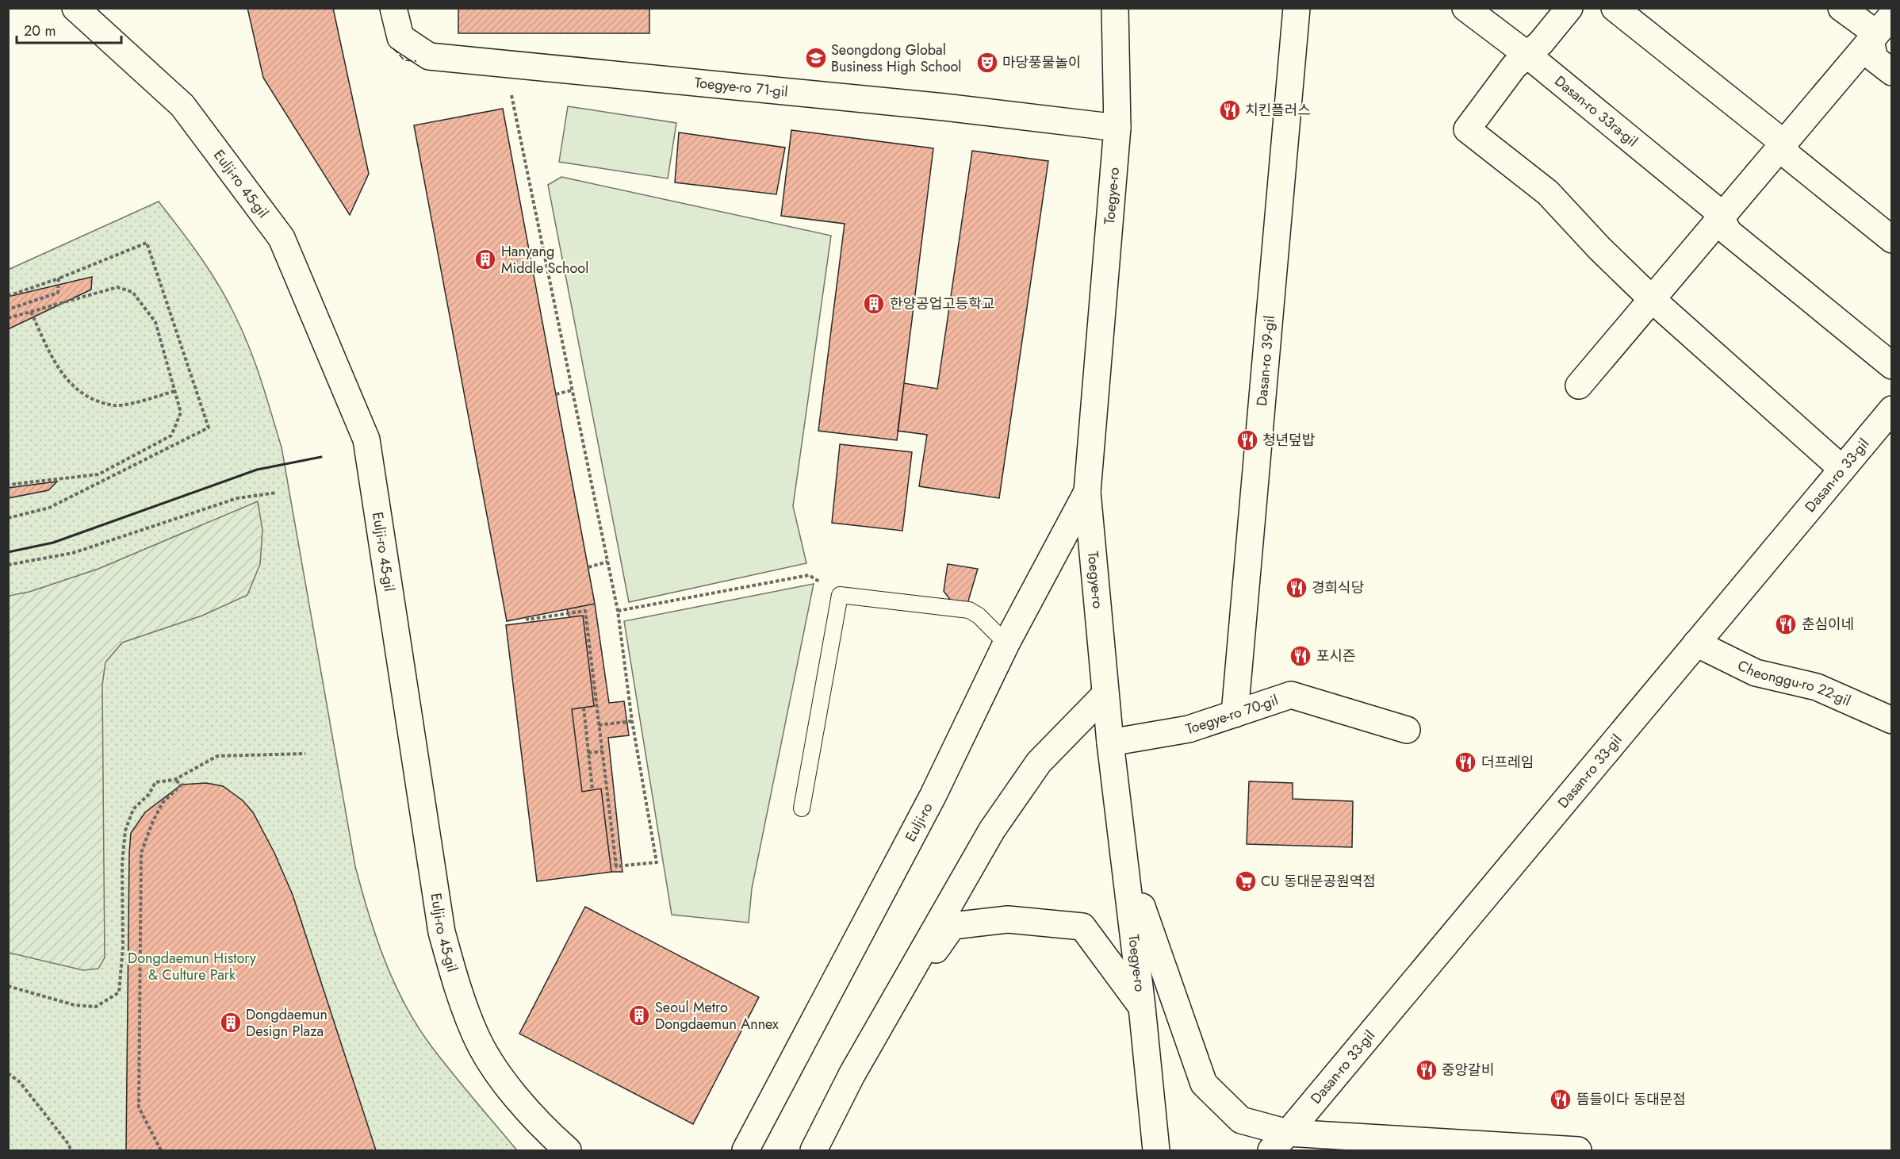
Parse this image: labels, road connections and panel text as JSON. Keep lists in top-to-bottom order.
{
  "streets": {
    "street": [
      "Toegye-ro 71-gil",
      "Dasan-ro 33ra-gil",
      "Eulji-ro 45-gil",
      "Toegye-ro",
      "Dasan-ro 39-gil",
      "Dasan-ro 33-gil",
      "Cheonggu-ro 22-gil",
      "Toegye-ro 70-gil",
      "Eulji-ro"
    ]
  },
  "crossings": [
    ["Toegye-ro 71-gil", "Toegye-ro"],
    ["Toegye-ro", "Toegye-ro 70-gil"],
    ["Toegye-ro", "Eulji-ro"],
    ["Dasan-ro 39-gil", "Toegye-ro 70-gil"],
    ["Dasan-ro 33-gil", "Cheonggu-ro 22-gil"]
  ],
  "parks": ["Dongdaemun History & Culture Park"],
  "places": {
    "school or university": ["Seongdong Global Business High School"],
    "theatre": ["마당풍물놀이"],
    "restaurant": [
      "치킨플러스",
      "청년덮밥",
      "경희식당",
      "춘심이네",
      "포시즌",
      "더프레임",
      "중앙갈비",
      "뜸들이다 동대문점"
    ],
    "building": [
      "Hanyang Middle School",
      "한양공업고등학교",
      "Seoul Metro Dongdaemun Annex",
      "Dongdaemun Design Plaza"
    ],
    "supermarket": ["CU 동대문공원역점"]
  },
  "scale_bar": "20 m"
}
